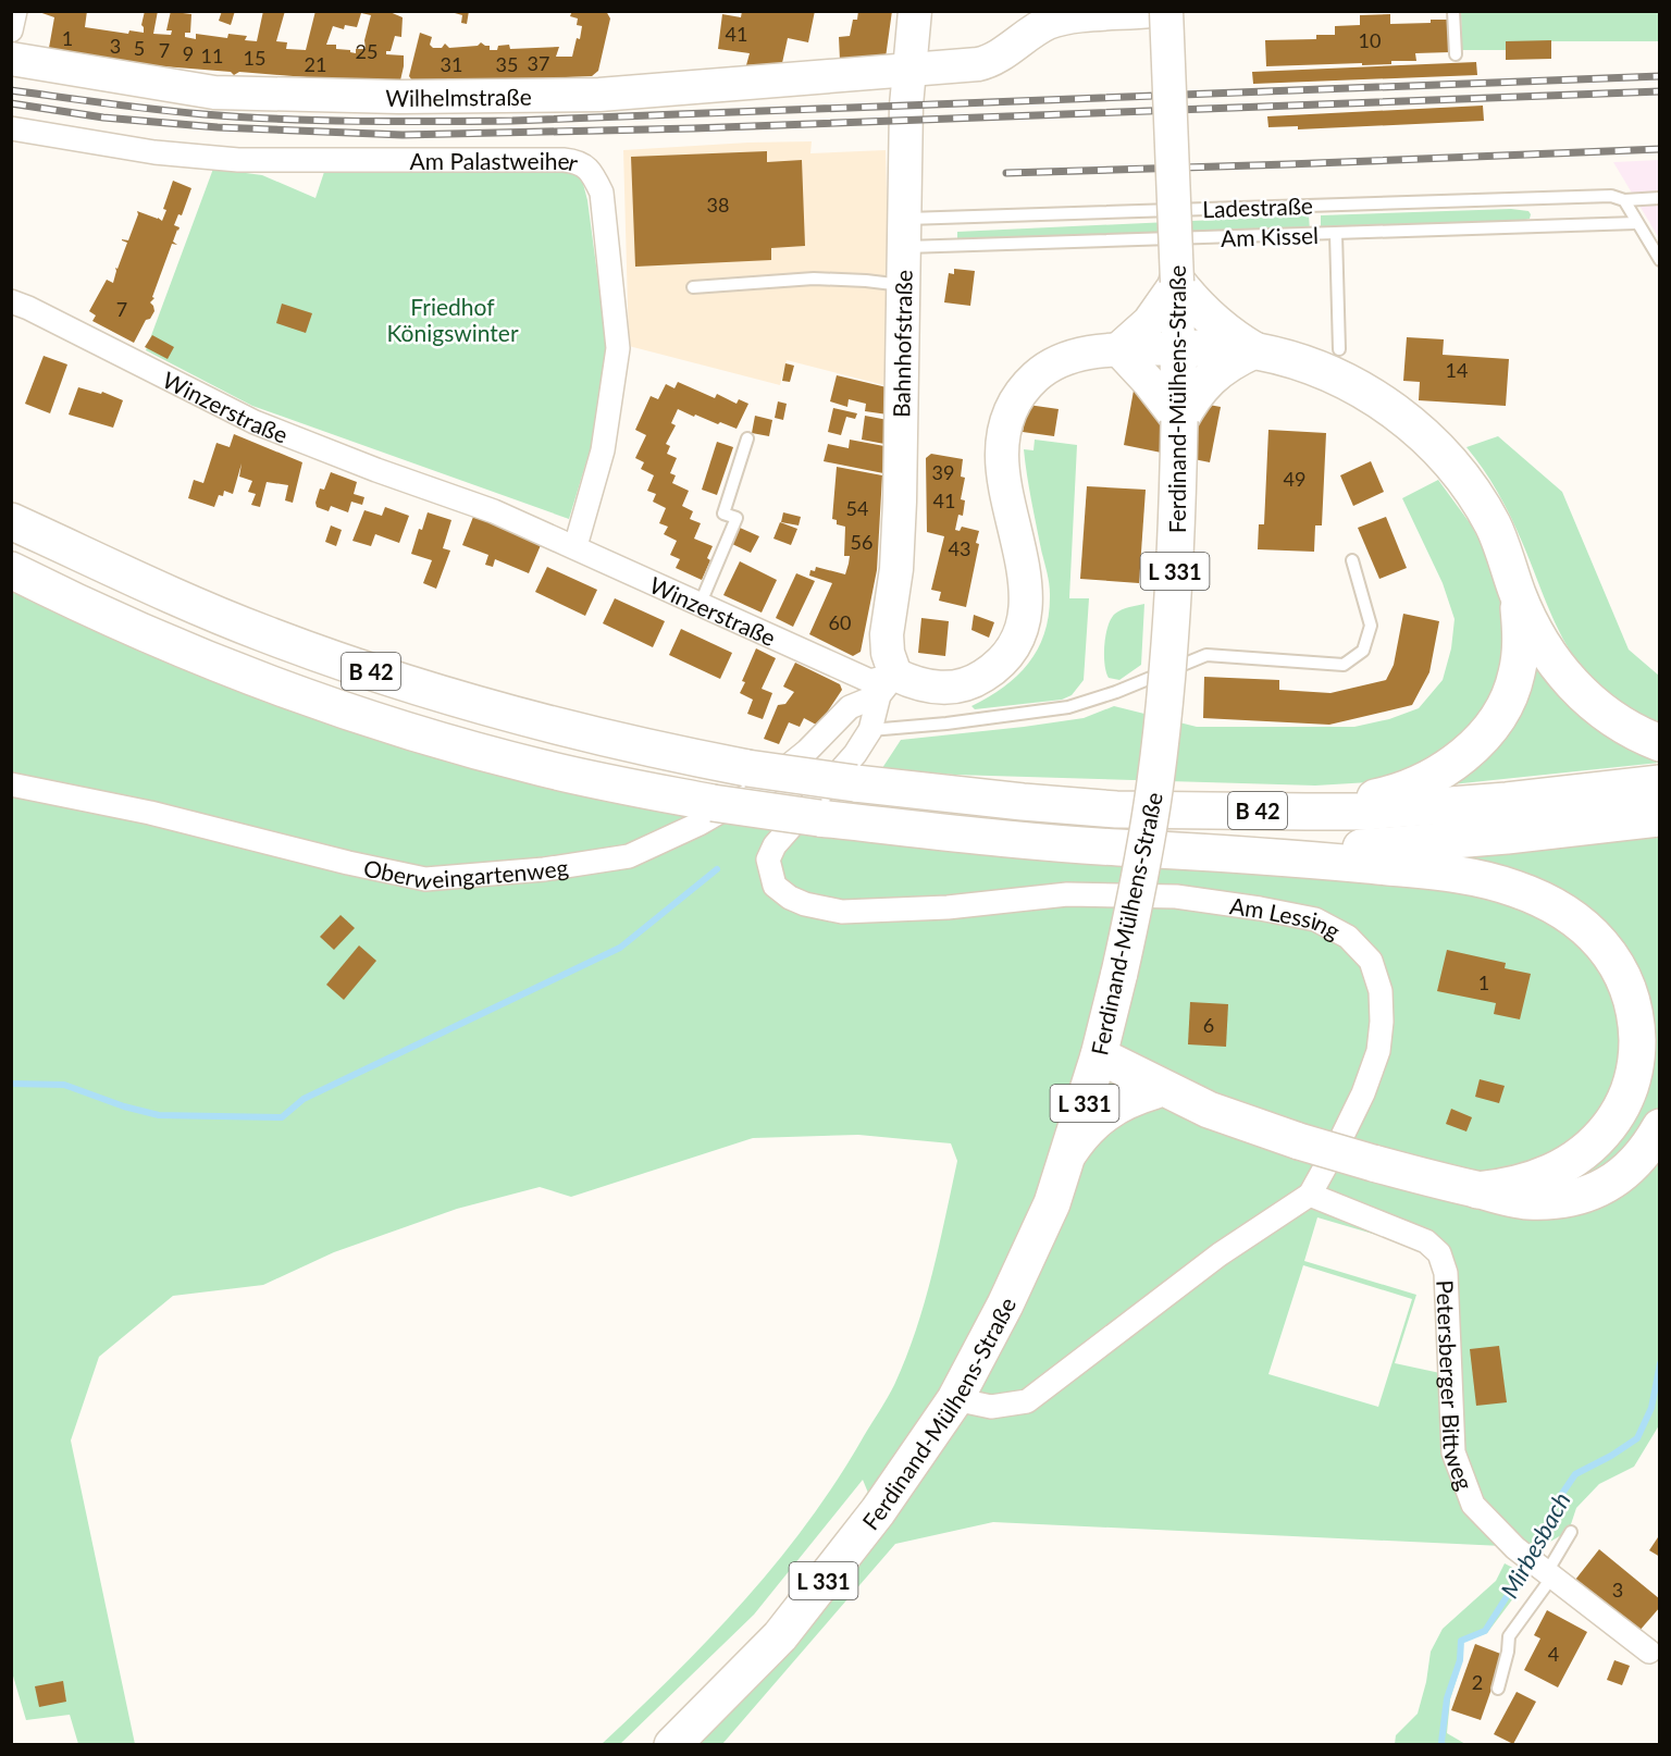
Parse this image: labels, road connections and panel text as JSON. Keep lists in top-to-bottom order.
{
  "streets": {
    "main road": ["Ferdinand-Mülhens-Straße", "L 331", "B 42"],
    "street": [
      "Wilhelmstraße",
      "Am Palastweiher",
      "Bahnhofstraße",
      "Winzerstraße",
      "Oberweingartenweg",
      "Am Lessing",
      "Petersberger Bittweg"
    ],
    "lane": ["Ladestraße", "Am Kissel"]
  },
  "crossings": [
    ["Wilhelmstraße", "Bahnhofstraße"],
    ["Am Palastweiher", "Winzerstraße"],
    ["Ladestraße", "Am Kissel"],
    ["Ladestraße", "Bahnhofstraße"],
    ["Am Kissel", "Bahnhofstraße"],
    ["Bahnhofstraße", "Winzerstraße"],
    ["Bahnhofstraße", "Oberweingartenweg"],
    ["Bahnhofstraße", "Am Lessing"],
    ["Ferdinand-Mülhens-Straße", "Winzerstraße"],
    ["Ferdinand-Mülhens-Straße", "B 42"],
    ["Ferdinand-Mülhens-Straße", "Am Lessing"],
    ["Winzerstraße", "Oberweingartenweg"],
    ["Winzerstraße", "Am Lessing"],
    ["Oberweingartenweg", "Am Lessing"],
    ["Am Lessing", "Petersberger Bittweg"]
  ],
  "water": ["Mirbesbach"],
  "parks": ["Friedhof Königswinter"],
  "house_numbers": [
    "41",
    "1",
    "10",
    "3",
    "5",
    "7",
    "25",
    "9",
    "11",
    "15",
    "37",
    "21",
    "31",
    "35",
    "38",
    "7",
    "14",
    "39",
    "49",
    "41",
    "54",
    "56",
    "43",
    "60",
    "1",
    "6",
    "3",
    "4",
    "2"
  ]
}
